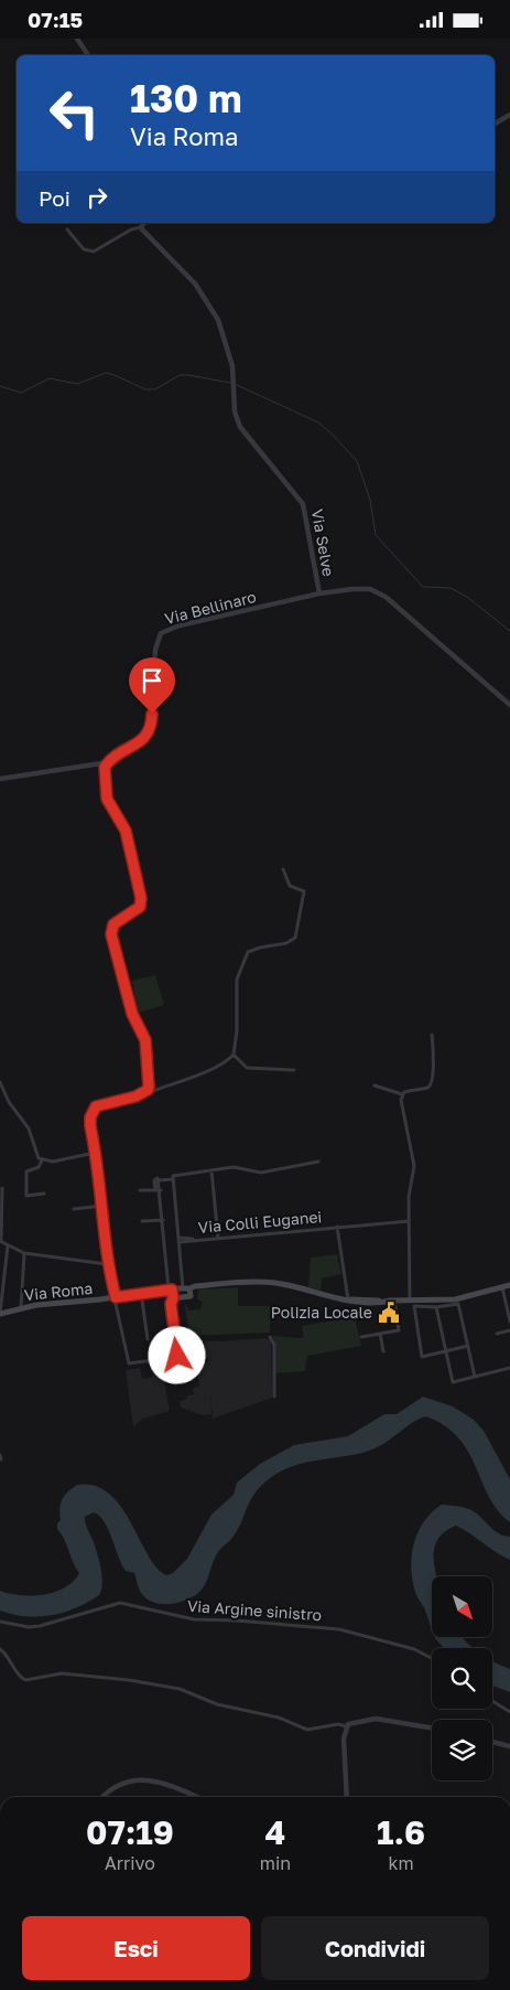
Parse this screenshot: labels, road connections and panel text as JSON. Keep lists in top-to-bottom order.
{
  "streets": {
    "main road": ["Via Roma"],
    "street": [
      "Via Selve",
      "Via Bellinaro",
      "Via Colli Euganei",
      "Via Argine sinistro"
    ]
  },
  "crossings": [
    ["Via Selve", "Via Bellinaro"],
    ["Via Colli Euganei", "Via Roma"]
  ],
  "places": {
    "public building": ["Polizia Locale"]
  },
  "north": "bottom right",
  "page": {
    "status": "07:15",
    "turn": ["130 m", "Via Roma"],
    "then": "Poi",
    "eta": [
      "07:19",
      "Arrivo",
      "4",
      "min",
      "1.6",
      "km"
    ],
    "buttons": ["Esci", "Condividi"]
  }
}
